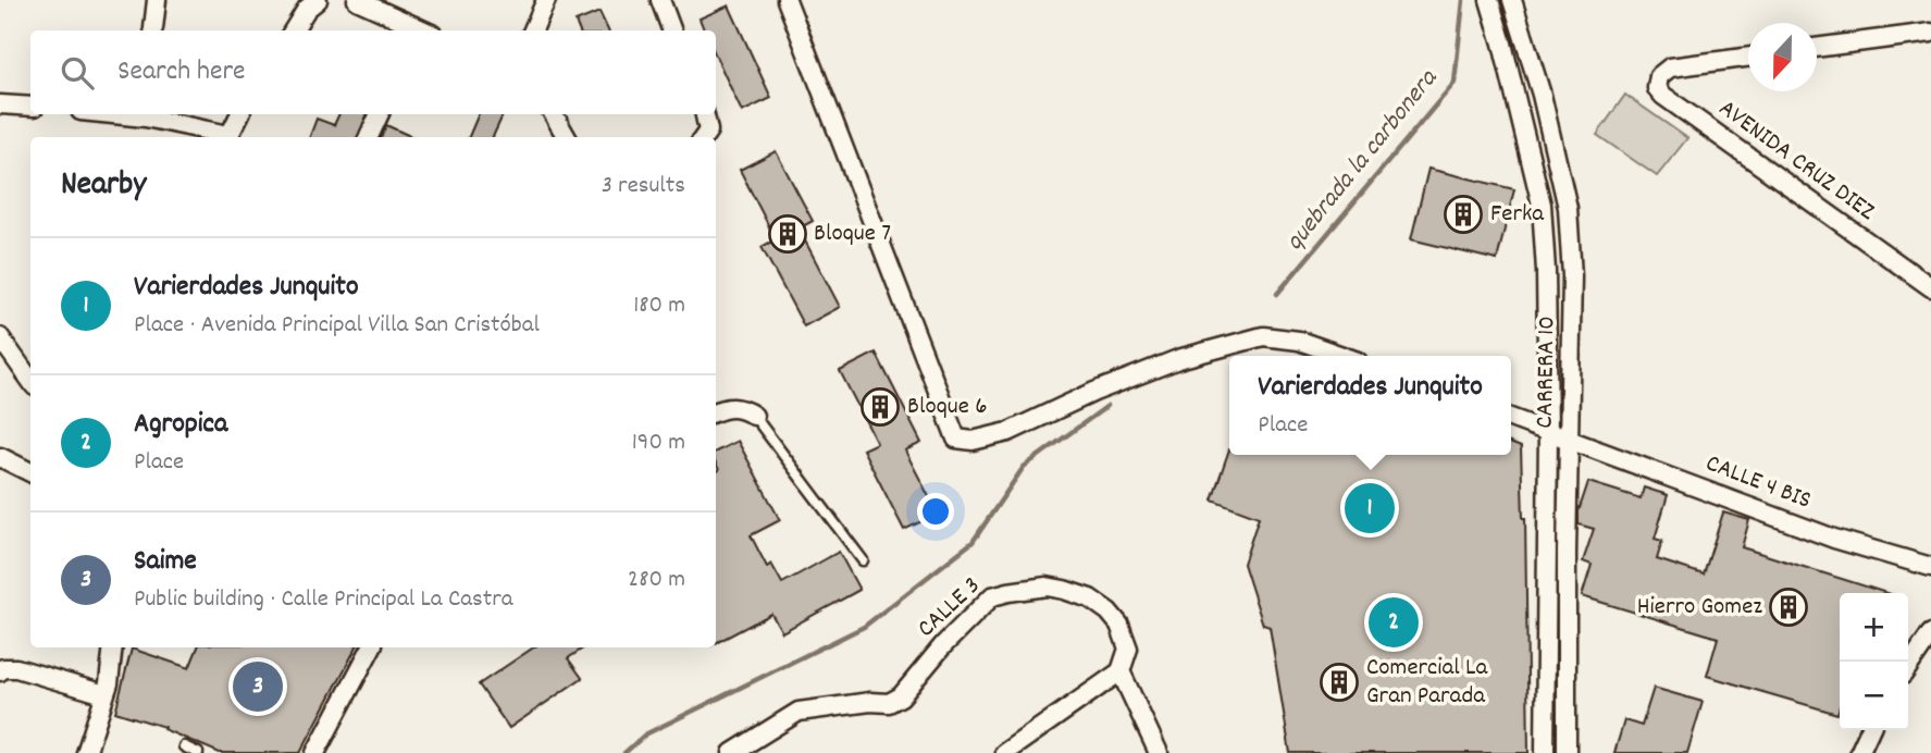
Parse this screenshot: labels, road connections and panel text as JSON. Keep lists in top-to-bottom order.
{
  "streets": {
    "street": [
      "AVENIDA CRUZ DIEZ",
      "CARRERA 10",
      "CALLE 4 BIS",
      "CALLE 3"
    ]
  },
  "crossings": [
    ["CARRERA 10", "CALLE 4 BIS"]
  ],
  "water": ["quebrada la carbonera"],
  "places": {
    "building": [
      "Ferka",
      "Bloque 7",
      "Bloque 6",
      "Hierro Gomez",
      "Comercial La Gran Parada"
    ]
  },
  "north": "bottom",
  "page": {
    "search": "Search here",
    "heading": ["Nearby", "3 results"],
    "list": [
      {
        "mark": "1",
        "name": "Varierdades Junquito",
        "note": "Place · Avenida Principal Villa San Cristóbal",
        "value": "180 m"
      },
      {
        "mark": "2",
        "name": "Agropica",
        "note": "Place",
        "value": "190 m"
      },
      {
        "mark": "3",
        "name": "Saime",
        "note": "Public building · Calle Principal La Castra",
        "value": "280 m"
      }
    ],
    "popup": ["Varierdades Junquito", "Place"],
    "pins": ["1", "2", "3"],
    "map_buttons": ["+", "−"]
  }
}
